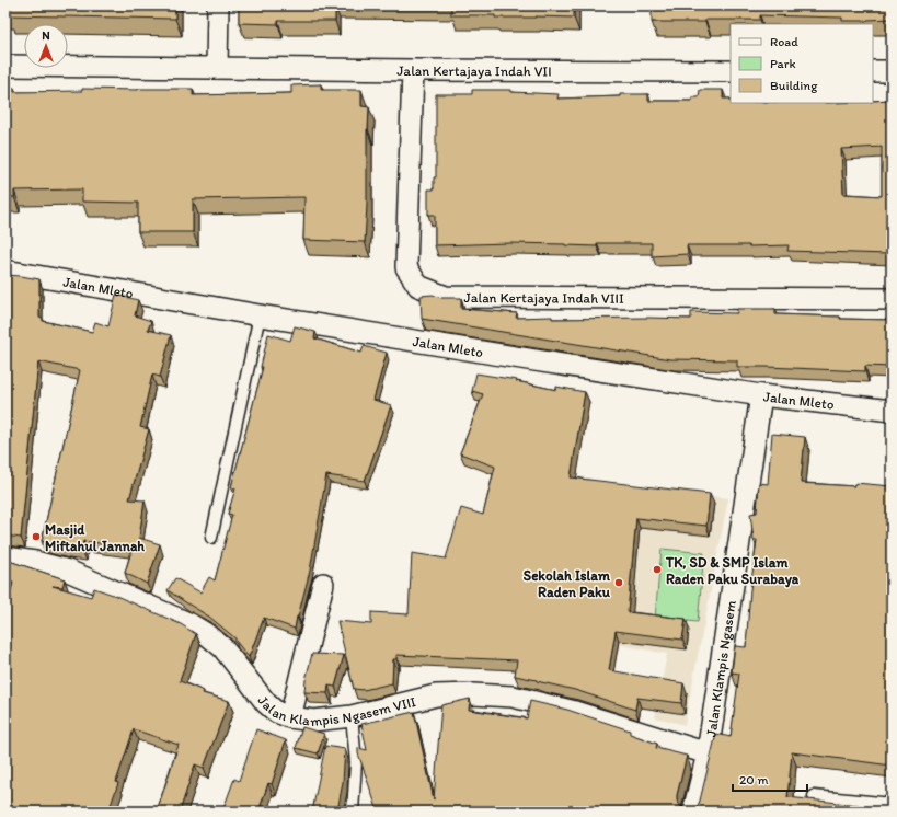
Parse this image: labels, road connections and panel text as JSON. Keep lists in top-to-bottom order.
{
  "streets": {
    "street": [
      "Jalan Kertajaya Indah VII",
      "Jalan Mleto",
      "Jalan Kertajaya Indah VIII",
      "Jalan Klampis Ngasem",
      "Jalan Klampis Ngasem VIII"
    ]
  },
  "crossings": [
    ["Jalan Kertajaya Indah VII", "Jalan Kertajaya Indah VIII"],
    ["Jalan Mleto", "Jalan Klampis Ngasem"],
    ["Jalan Klampis Ngasem", "Jalan Klampis Ngasem VIII"]
  ],
  "places": ["Masjid Miftahul Jannah", "TK, SD & SMP Islam Raden Paku Surabaya", "Sekolah Islam Raden Paku"],
  "legend": ["Road", "Park", "Building"],
  "scale_bar": "20 m",
  "north": "top"
}
